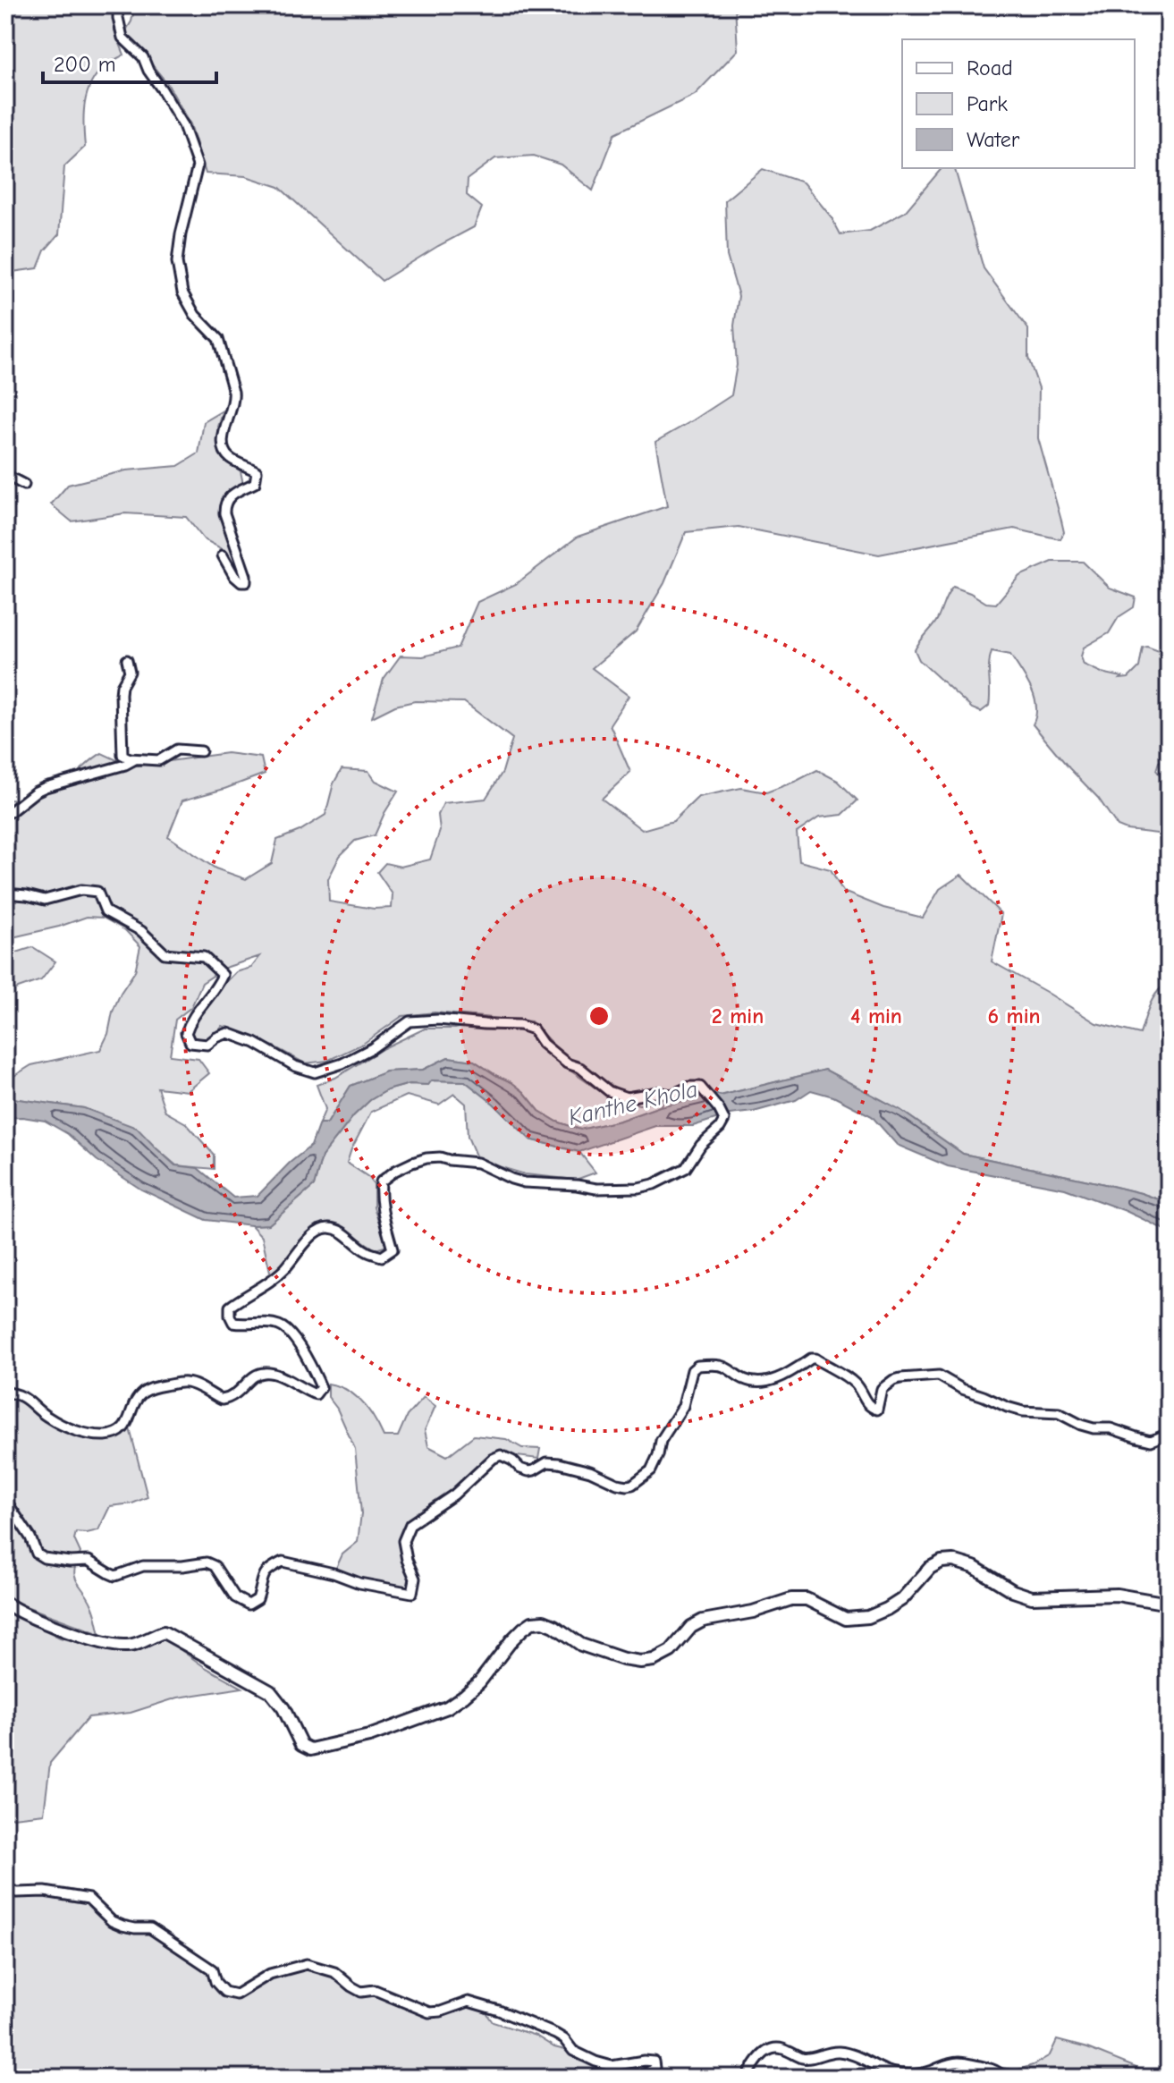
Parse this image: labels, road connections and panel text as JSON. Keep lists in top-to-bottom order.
{
  "water": ["Kanthe Khola"],
  "legend": ["Road", "Park", "Water"],
  "scale_bar": "200 m",
  "rings": ["2 min", "4 min", "6 min"]
}
